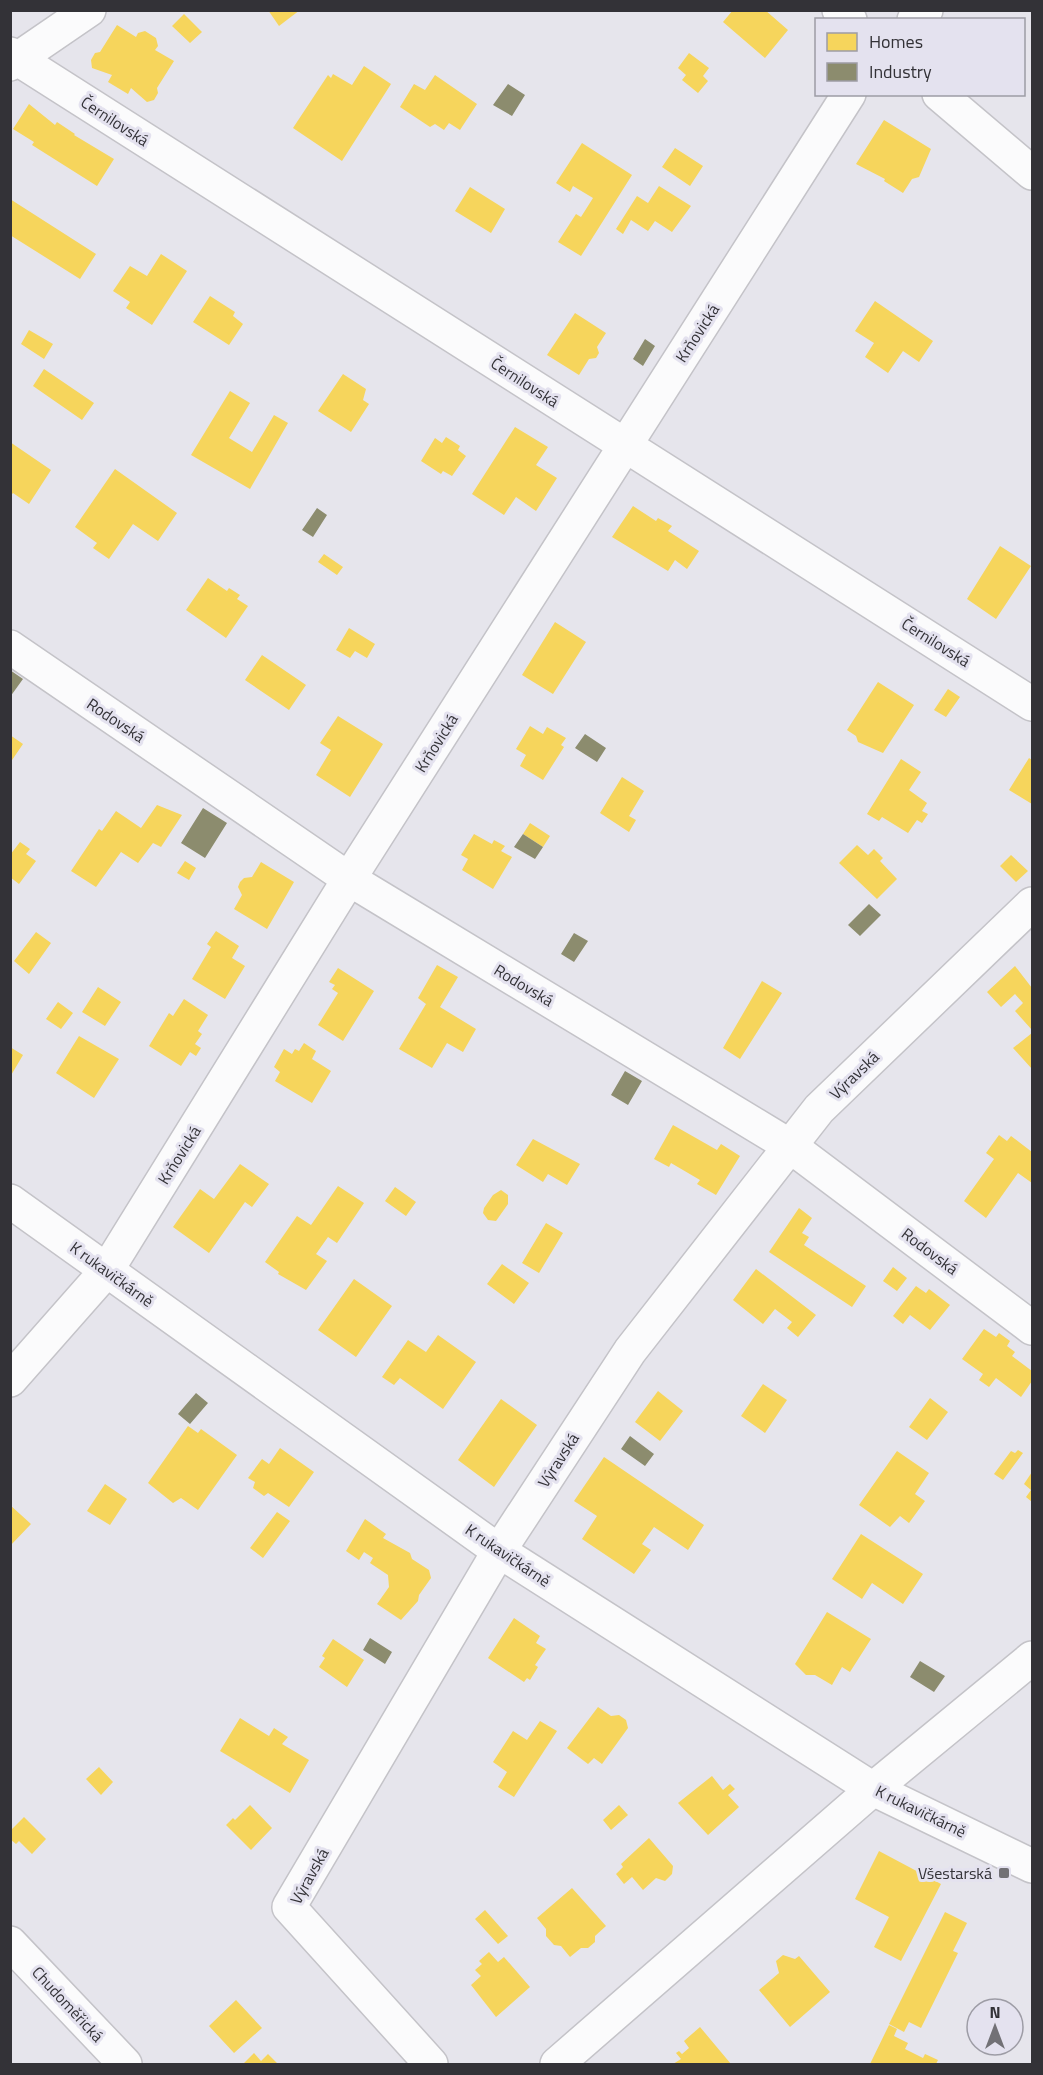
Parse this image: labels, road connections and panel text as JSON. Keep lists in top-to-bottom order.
{
  "streets": {
    "street": [
      "Černilovská",
      "Krňovická",
      "Rodovská",
      "Výravská",
      "K rukavičkárně",
      "Chudoměřická"
    ]
  },
  "crossings": [
    ["Černilovská", "Krňovická"],
    ["Krňovická", "Rodovská"],
    ["Krňovická", "K rukavičkárně"],
    ["Rodovská", "Výravská"],
    ["Výravská", "K rukavičkárně"]
  ],
  "places": {
    "transit": ["Všestarská"]
  },
  "legend": ["Homes", "Industry"],
  "north": "top"
}
